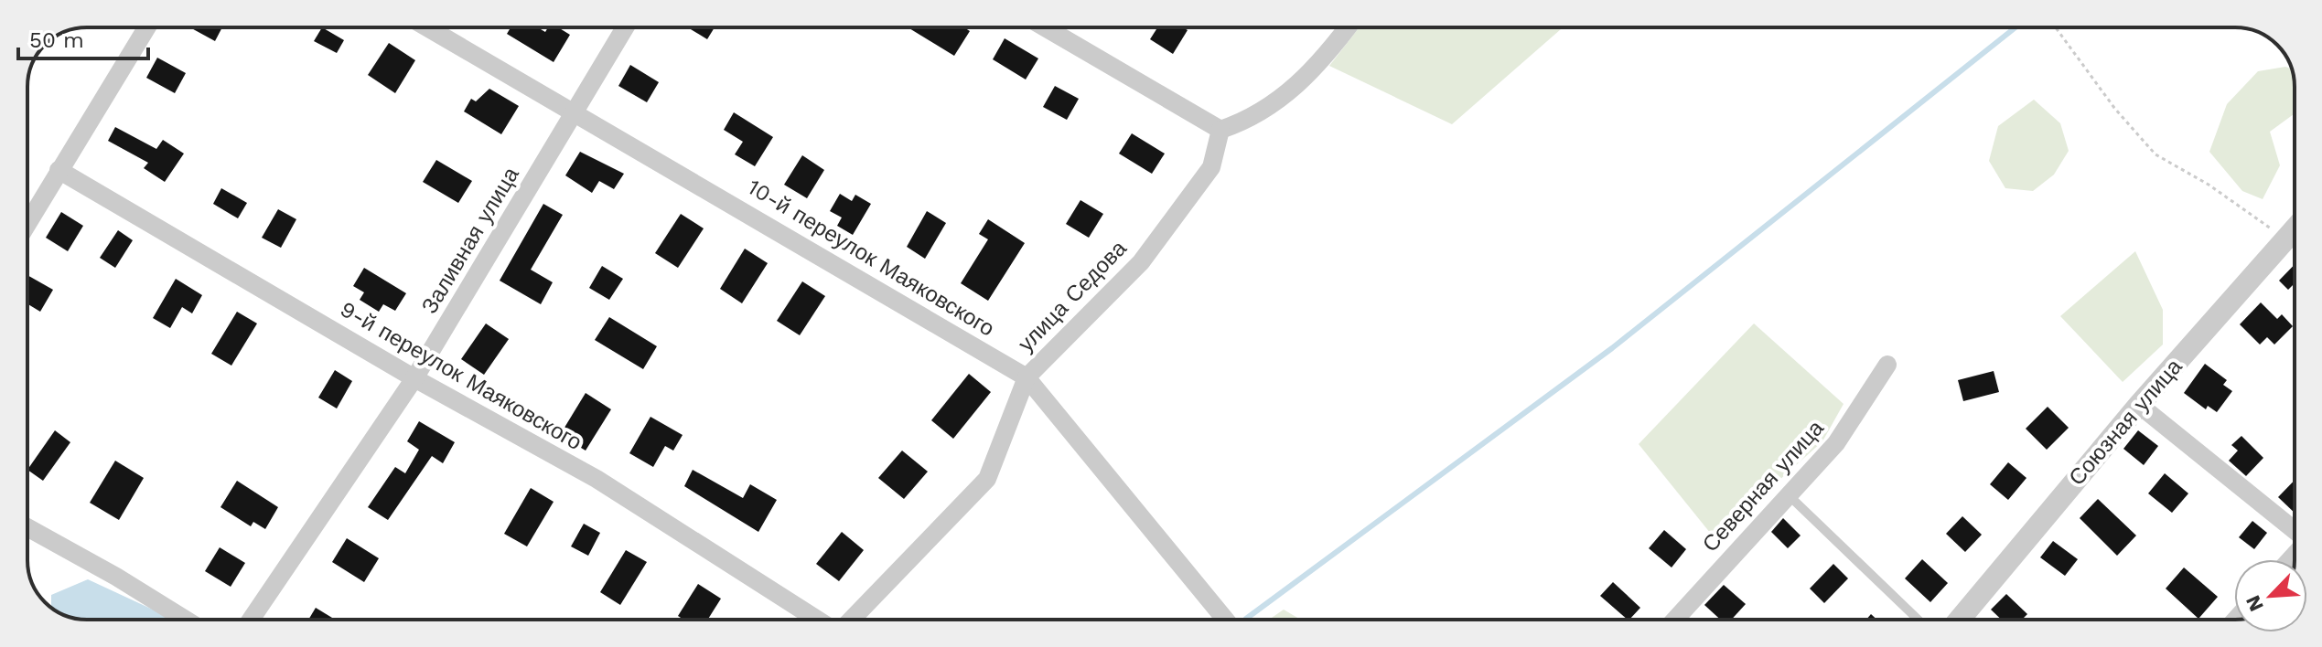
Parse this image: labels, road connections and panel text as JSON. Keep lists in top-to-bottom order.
{
  "streets": {
    "street": [
      "Заливная улица",
      "10-й переулок Маяковского",
      "улица Седова",
      "9-й переулок Маяковского",
      "Союзная улица",
      "Северная улица"
    ]
  },
  "crossings": [
    ["Заливная улица", "10-й переулок Маяковского"],
    ["Заливная улица", "9-й переулок Маяковского"],
    ["10-й переулок Маяковского", "улица Седова"]
  ],
  "scale_bar": "50 m",
  "north": "bottom left"
}
